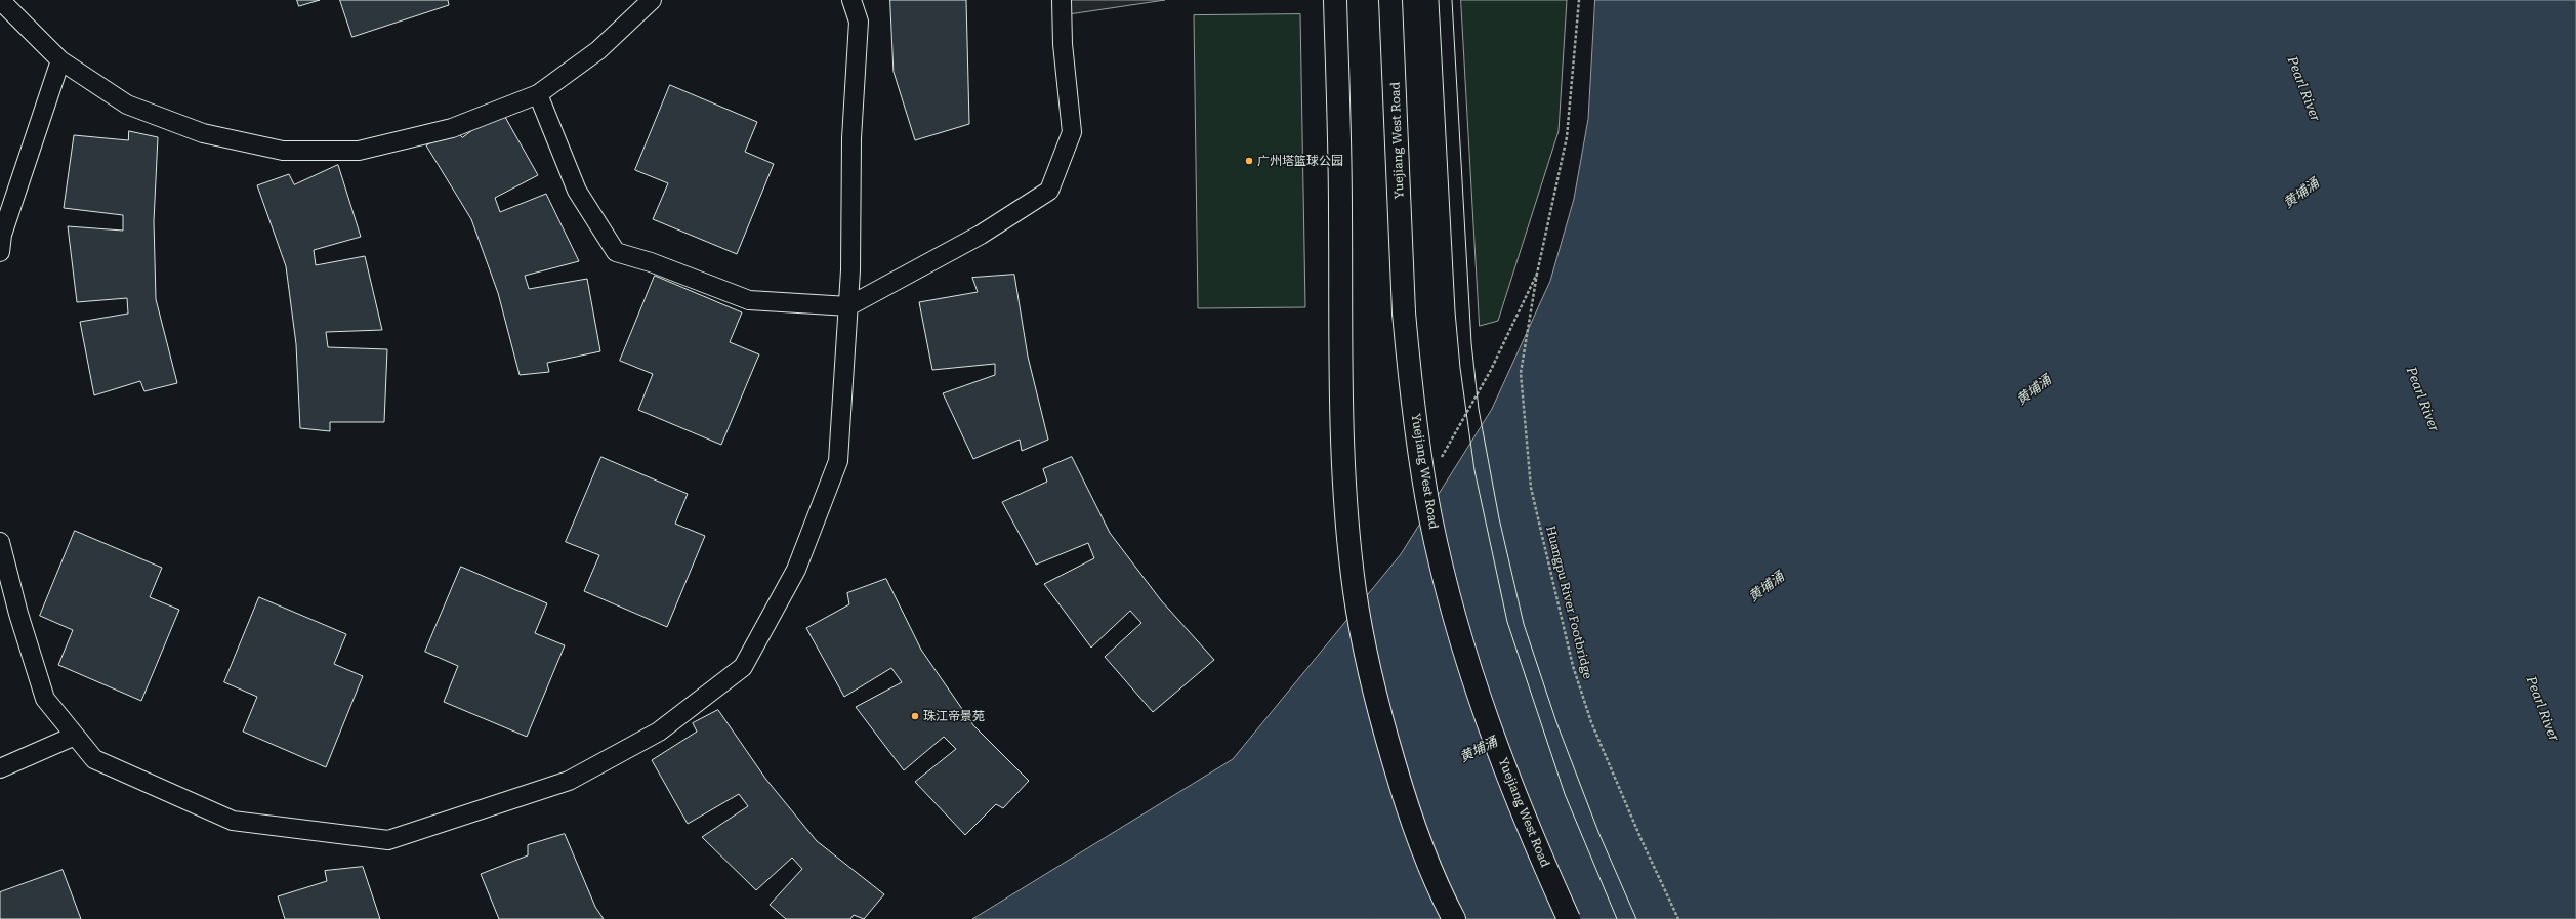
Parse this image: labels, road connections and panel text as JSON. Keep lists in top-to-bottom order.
{
  "streets": {
    "main road": ["Yuejiang West Road"],
    "path": ["Huangpu River Footbridge"]
  },
  "water": ["Pearl River", "黄埔涌"],
  "places": ["广州塔篮球公园", "珠江帝景苑"]
}
